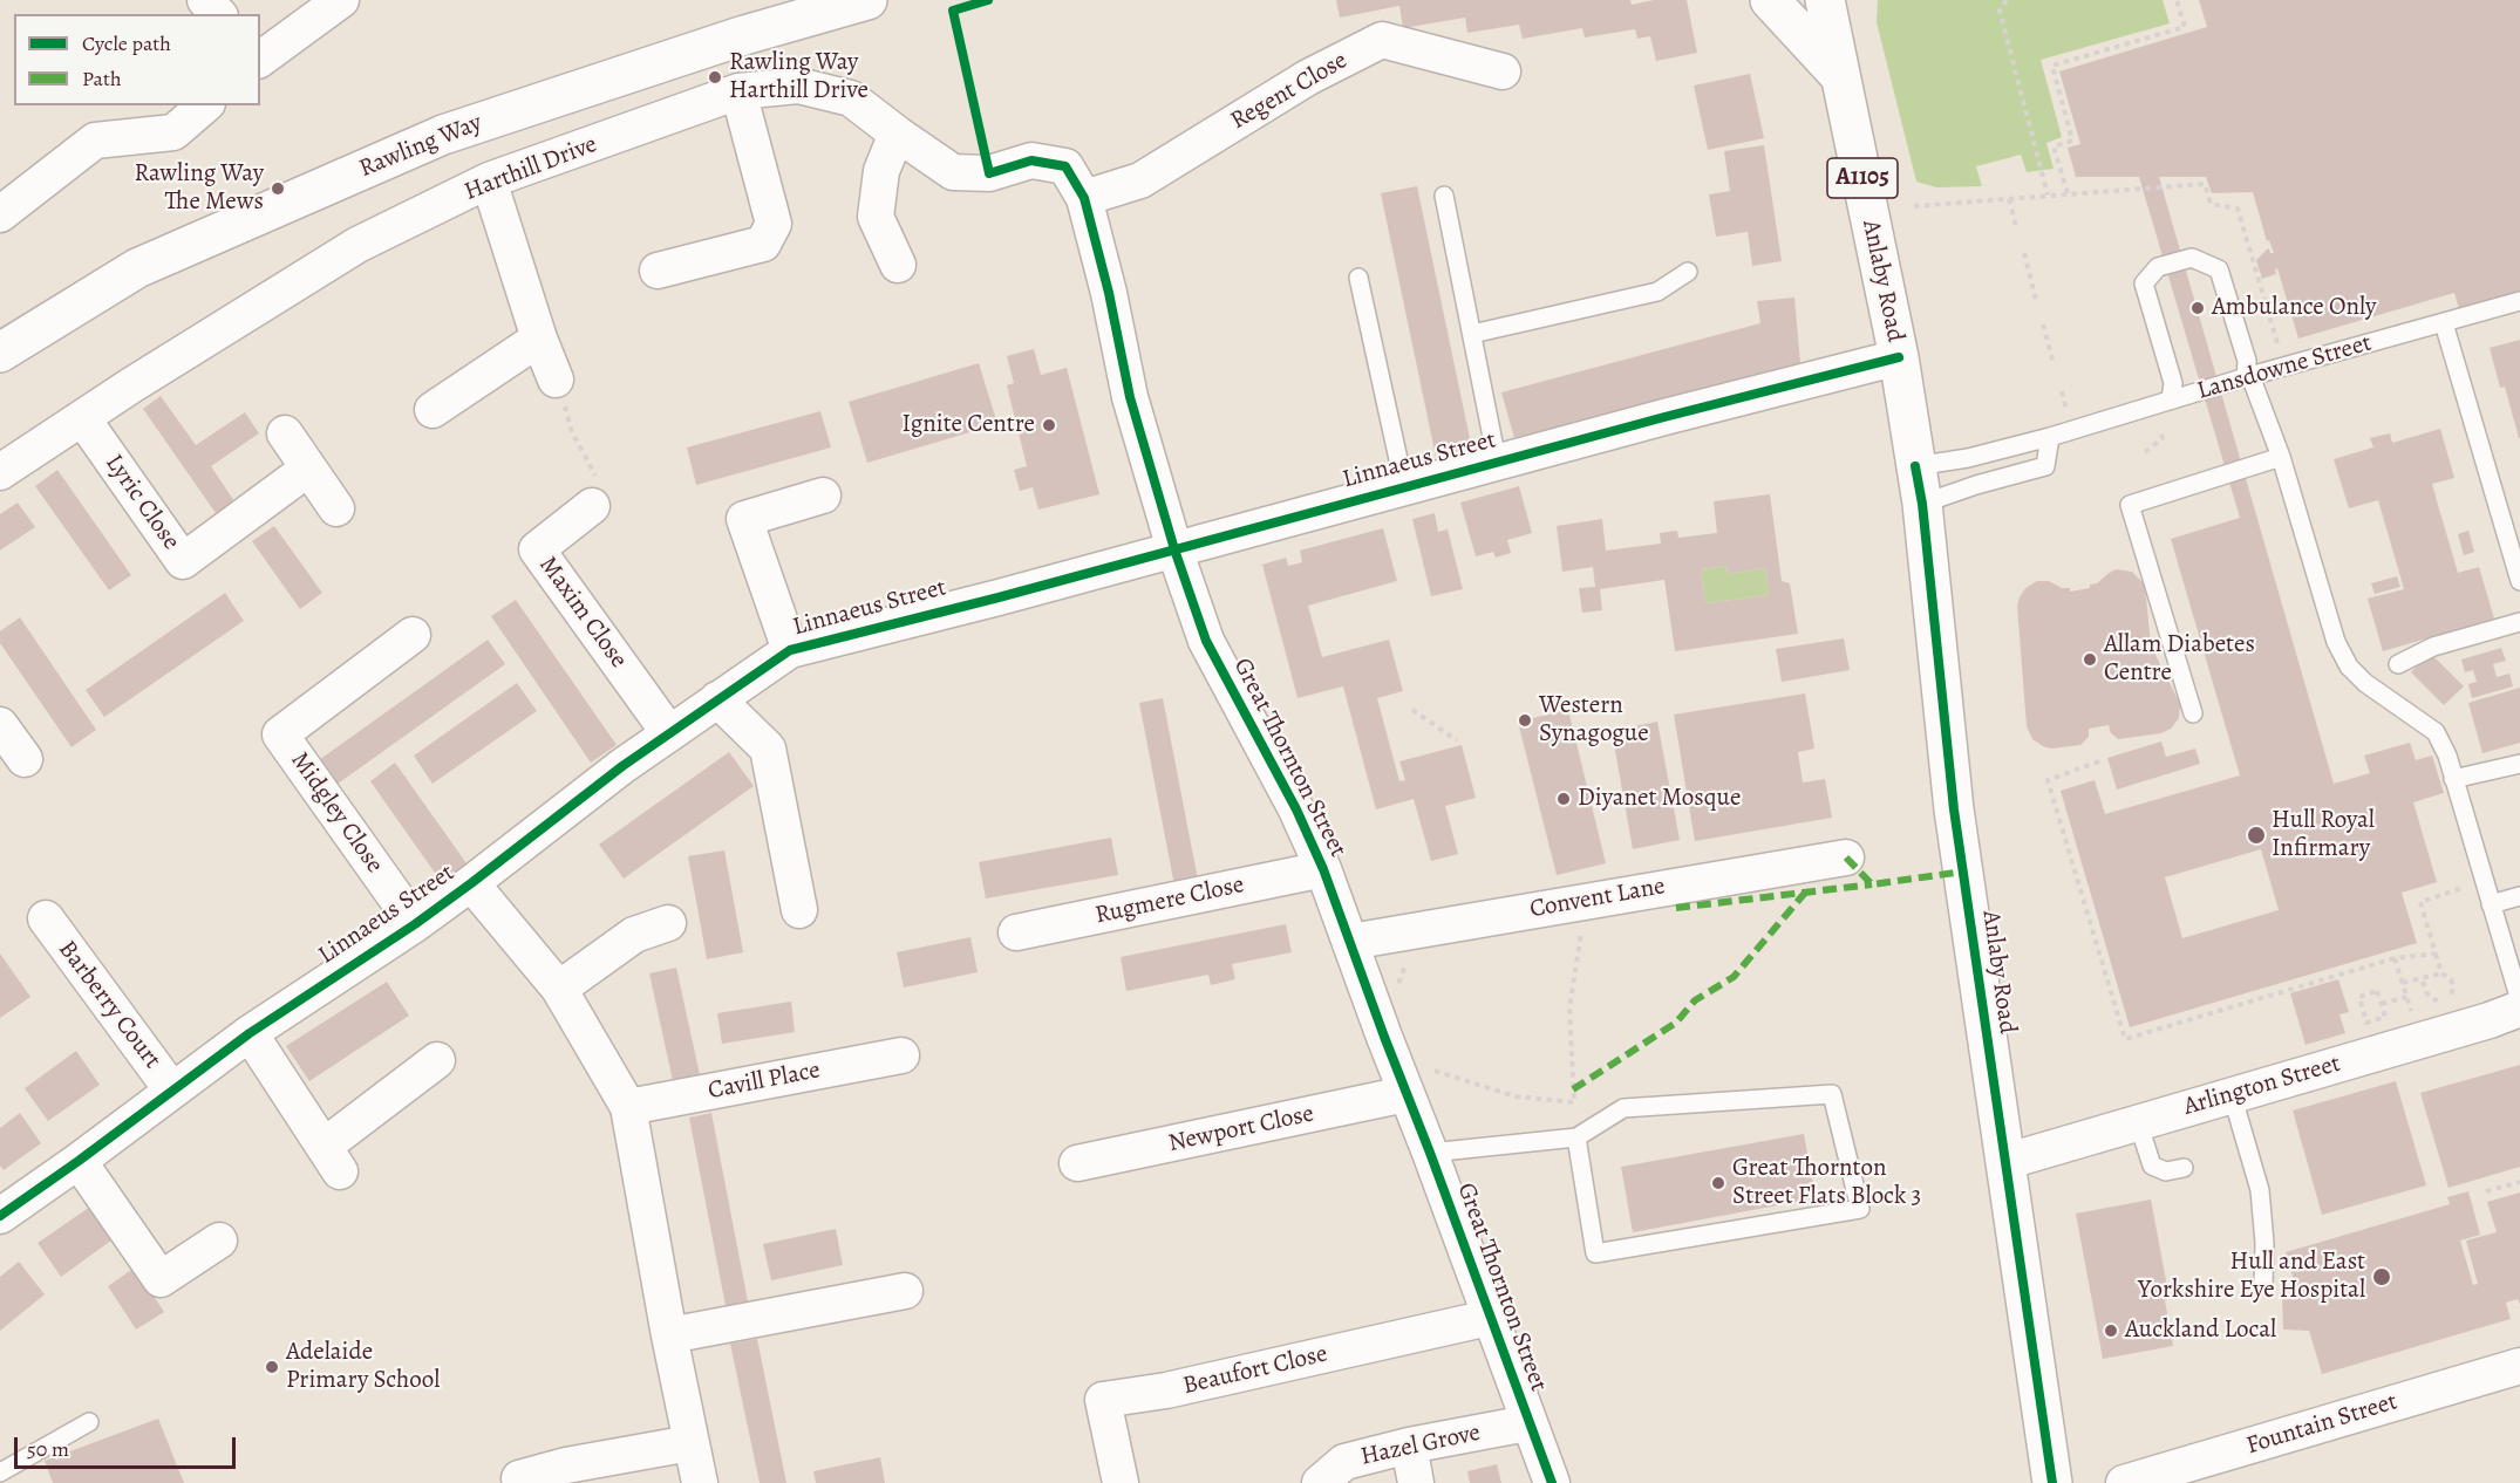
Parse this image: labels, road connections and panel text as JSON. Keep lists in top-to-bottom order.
{
  "streets": {
    "main road": ["Rawling Way", "A1105", "Anlaby Road"],
    "street": [
      "Regent Close",
      "Harthill Drive",
      "Linnaeus Street",
      "Lyric Close",
      "Maxim Close",
      "Great Thornton Street",
      "Midgley Close",
      "Convent Lane",
      "Rugmere Close",
      "Barberry Court",
      "Cavill Place",
      "Arlington Street",
      "Newport Close",
      "Beaufort Close",
      "Fountain Street",
      "Hazel Grove"
    ],
    "lane": ["Lansdowne Street"]
  },
  "crossings": [
    ["Regent Close", "Harthill Drive"],
    ["Regent Close", "Great Thornton Street"],
    ["Harthill Drive", "Lyric Close"],
    ["Harthill Drive", "Great Thornton Street"],
    ["Anlaby Road", "Lansdowne Street"],
    ["Anlaby Road", "Linnaeus Street"],
    ["Anlaby Road", "Arlington Street"],
    ["Linnaeus Street", "Maxim Close"],
    ["Linnaeus Street", "Great Thornton Street"],
    ["Linnaeus Street", "Midgley Close"],
    ["Linnaeus Street", "Barberry Court"],
    ["Great Thornton Street", "Convent Lane"],
    ["Great Thornton Street", "Rugmere Close"],
    ["Great Thornton Street", "Newport Close"],
    ["Great Thornton Street", "Beaufort Close"],
    ["Great Thornton Street", "Hazel Grove"]
  ],
  "places": [
    "Rawling Way Harthill Drive",
    "Rawling Way The Mews",
    "Ambulance Only",
    "Ignite Centre",
    "Allam Diabetes Centre",
    "Western Synagogue",
    "Diyanet Mosque",
    "Hull Royal Infirmary",
    "Great Thornton Street Flats Block 3",
    "Hull and East Yorkshire Eye Hospital",
    "Auckland Local",
    "Adelaide Primary School"
  ],
  "legend": ["Cycle path", "Path"],
  "scale_bar": "50 m"
}
